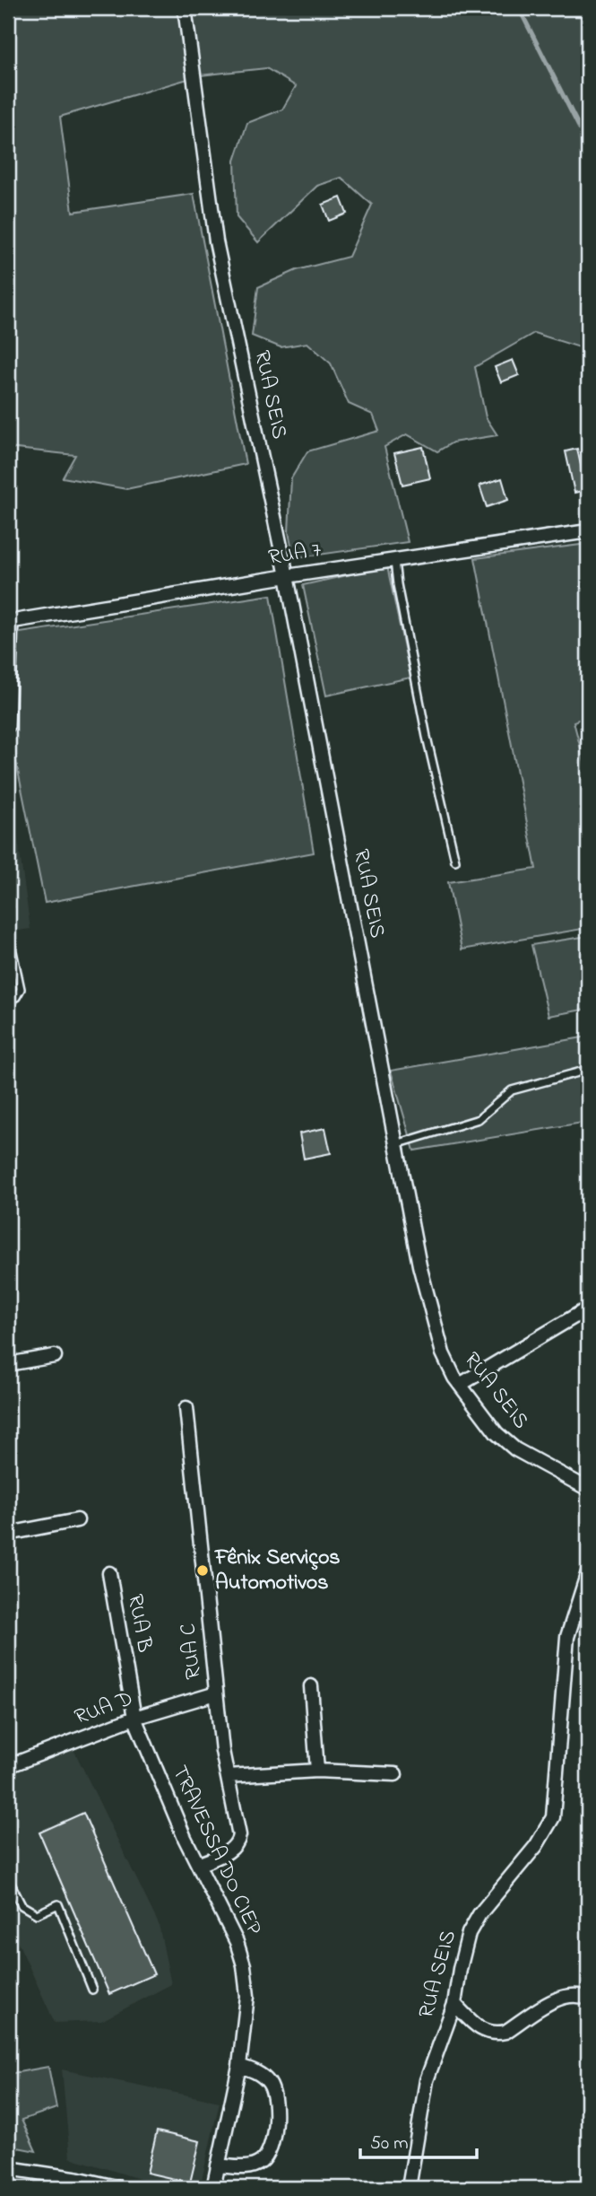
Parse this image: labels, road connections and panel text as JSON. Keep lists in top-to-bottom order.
{
  "streets": {
    "street": [
      "RUA SEIS",
      "RUA 7",
      "RUA B",
      "RUA C",
      "RUA D",
      "TRAVESSA DO CIEP"
    ]
  },
  "crossings": [
    ["RUA SEIS", "RUA 7"],
    ["RUA B", "RUA D"],
    ["RUA B", "TRAVESSA DO CIEP"],
    ["RUA C", "RUA D"],
    ["RUA C", "TRAVESSA DO CIEP"],
    ["RUA D", "TRAVESSA DO CIEP"]
  ],
  "places": ["Fênix Serviços Automotivos"],
  "scale_bar": "50 m"
}
